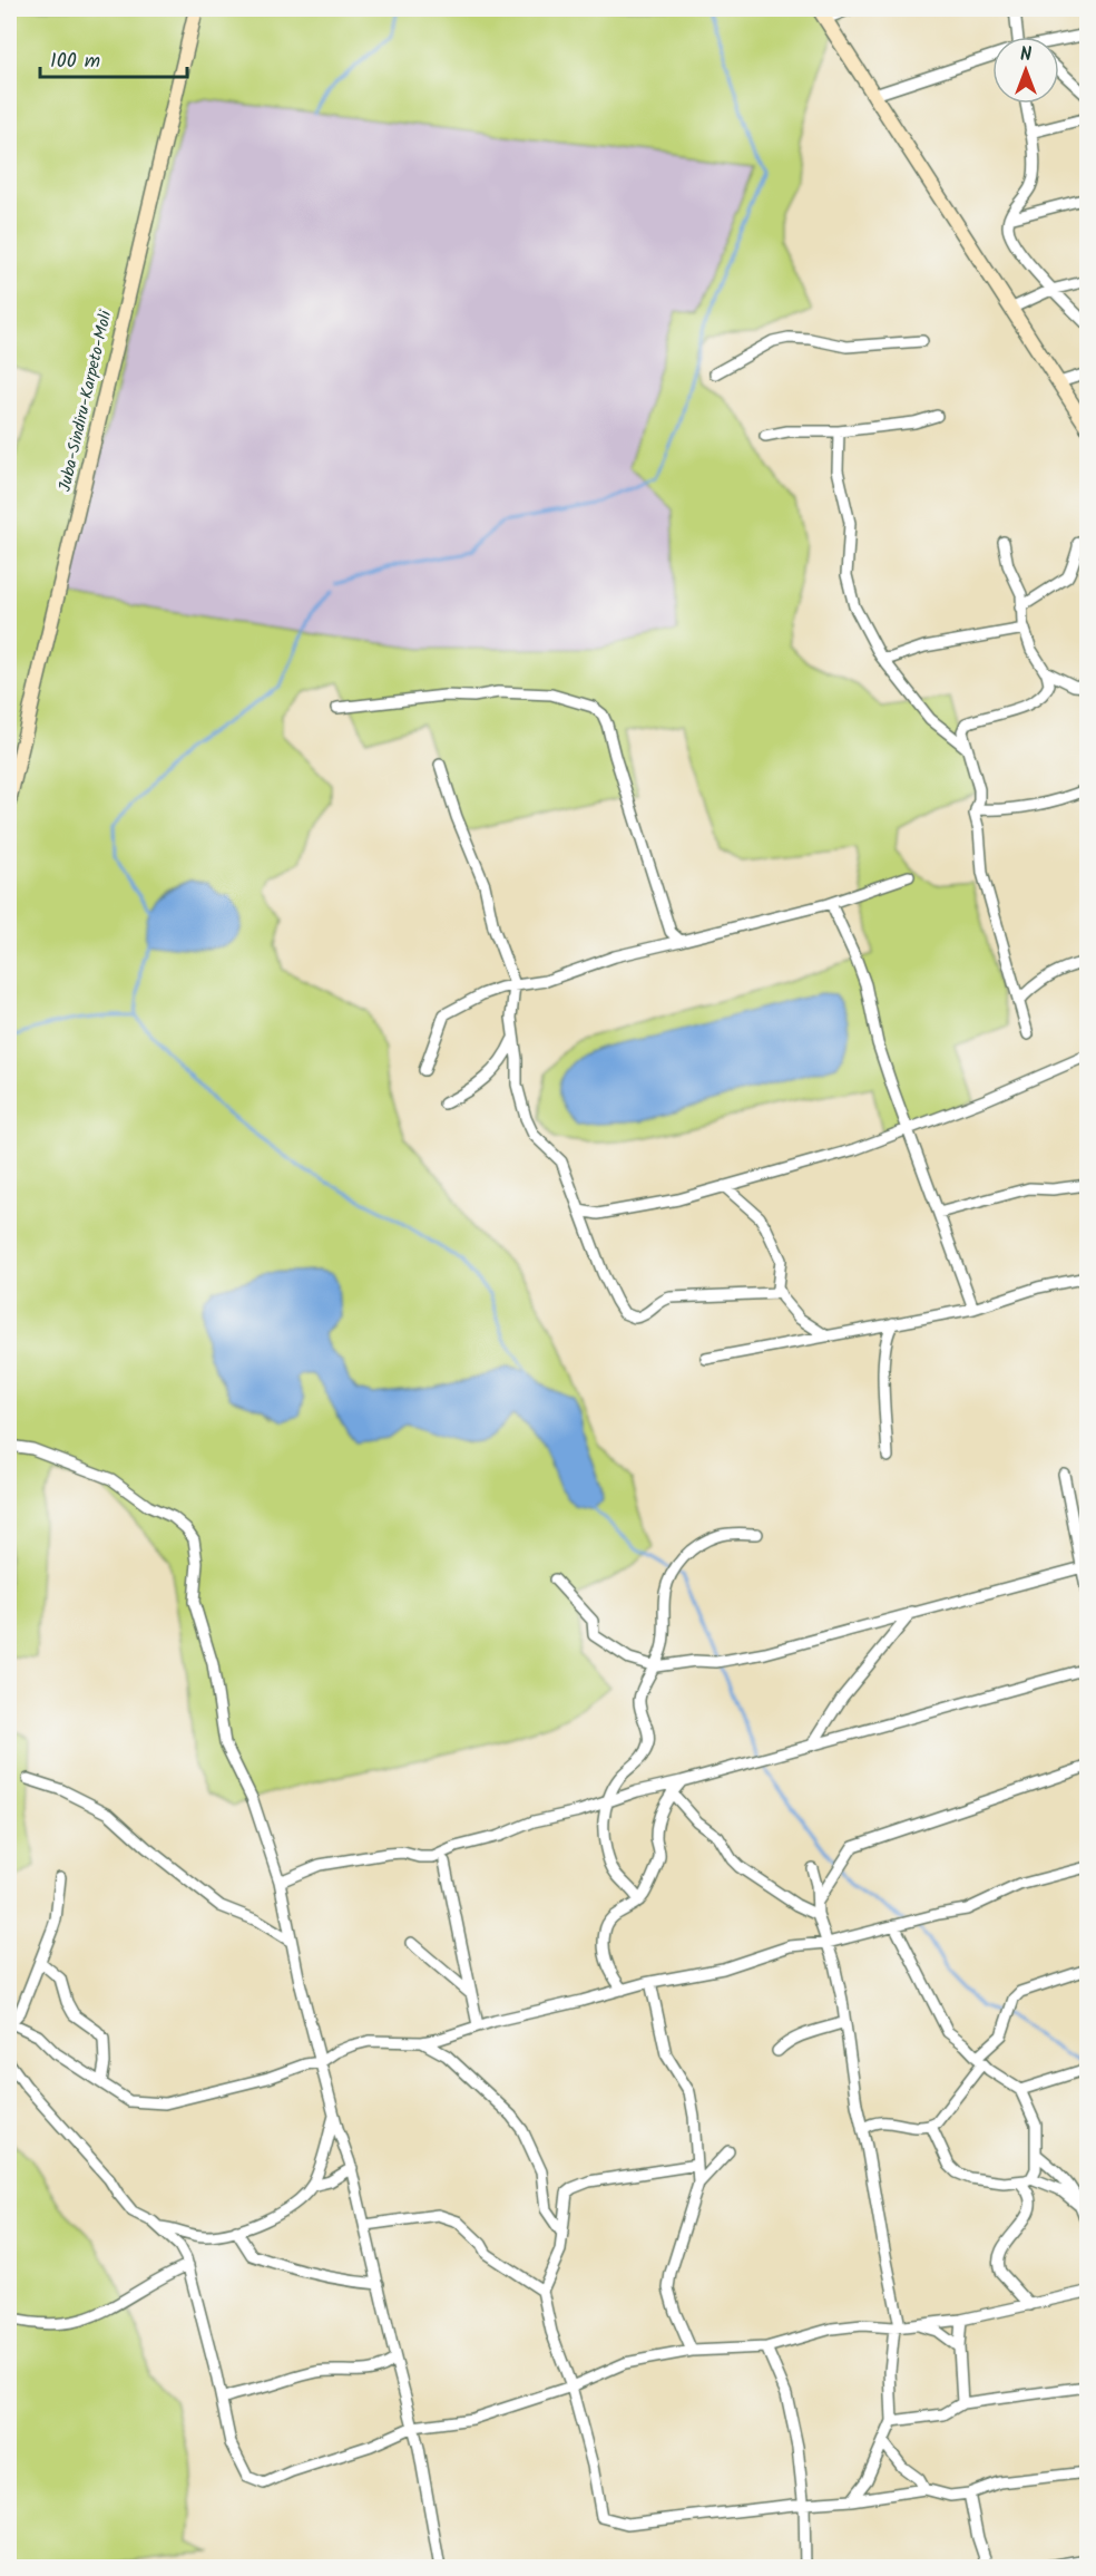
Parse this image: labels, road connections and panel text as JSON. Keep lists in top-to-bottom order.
{
  "streets": {
    "main road": ["Juba-Sindiru-Karpeto-Moli"]
  },
  "scale_bar": "100 m",
  "north": "top"
}
